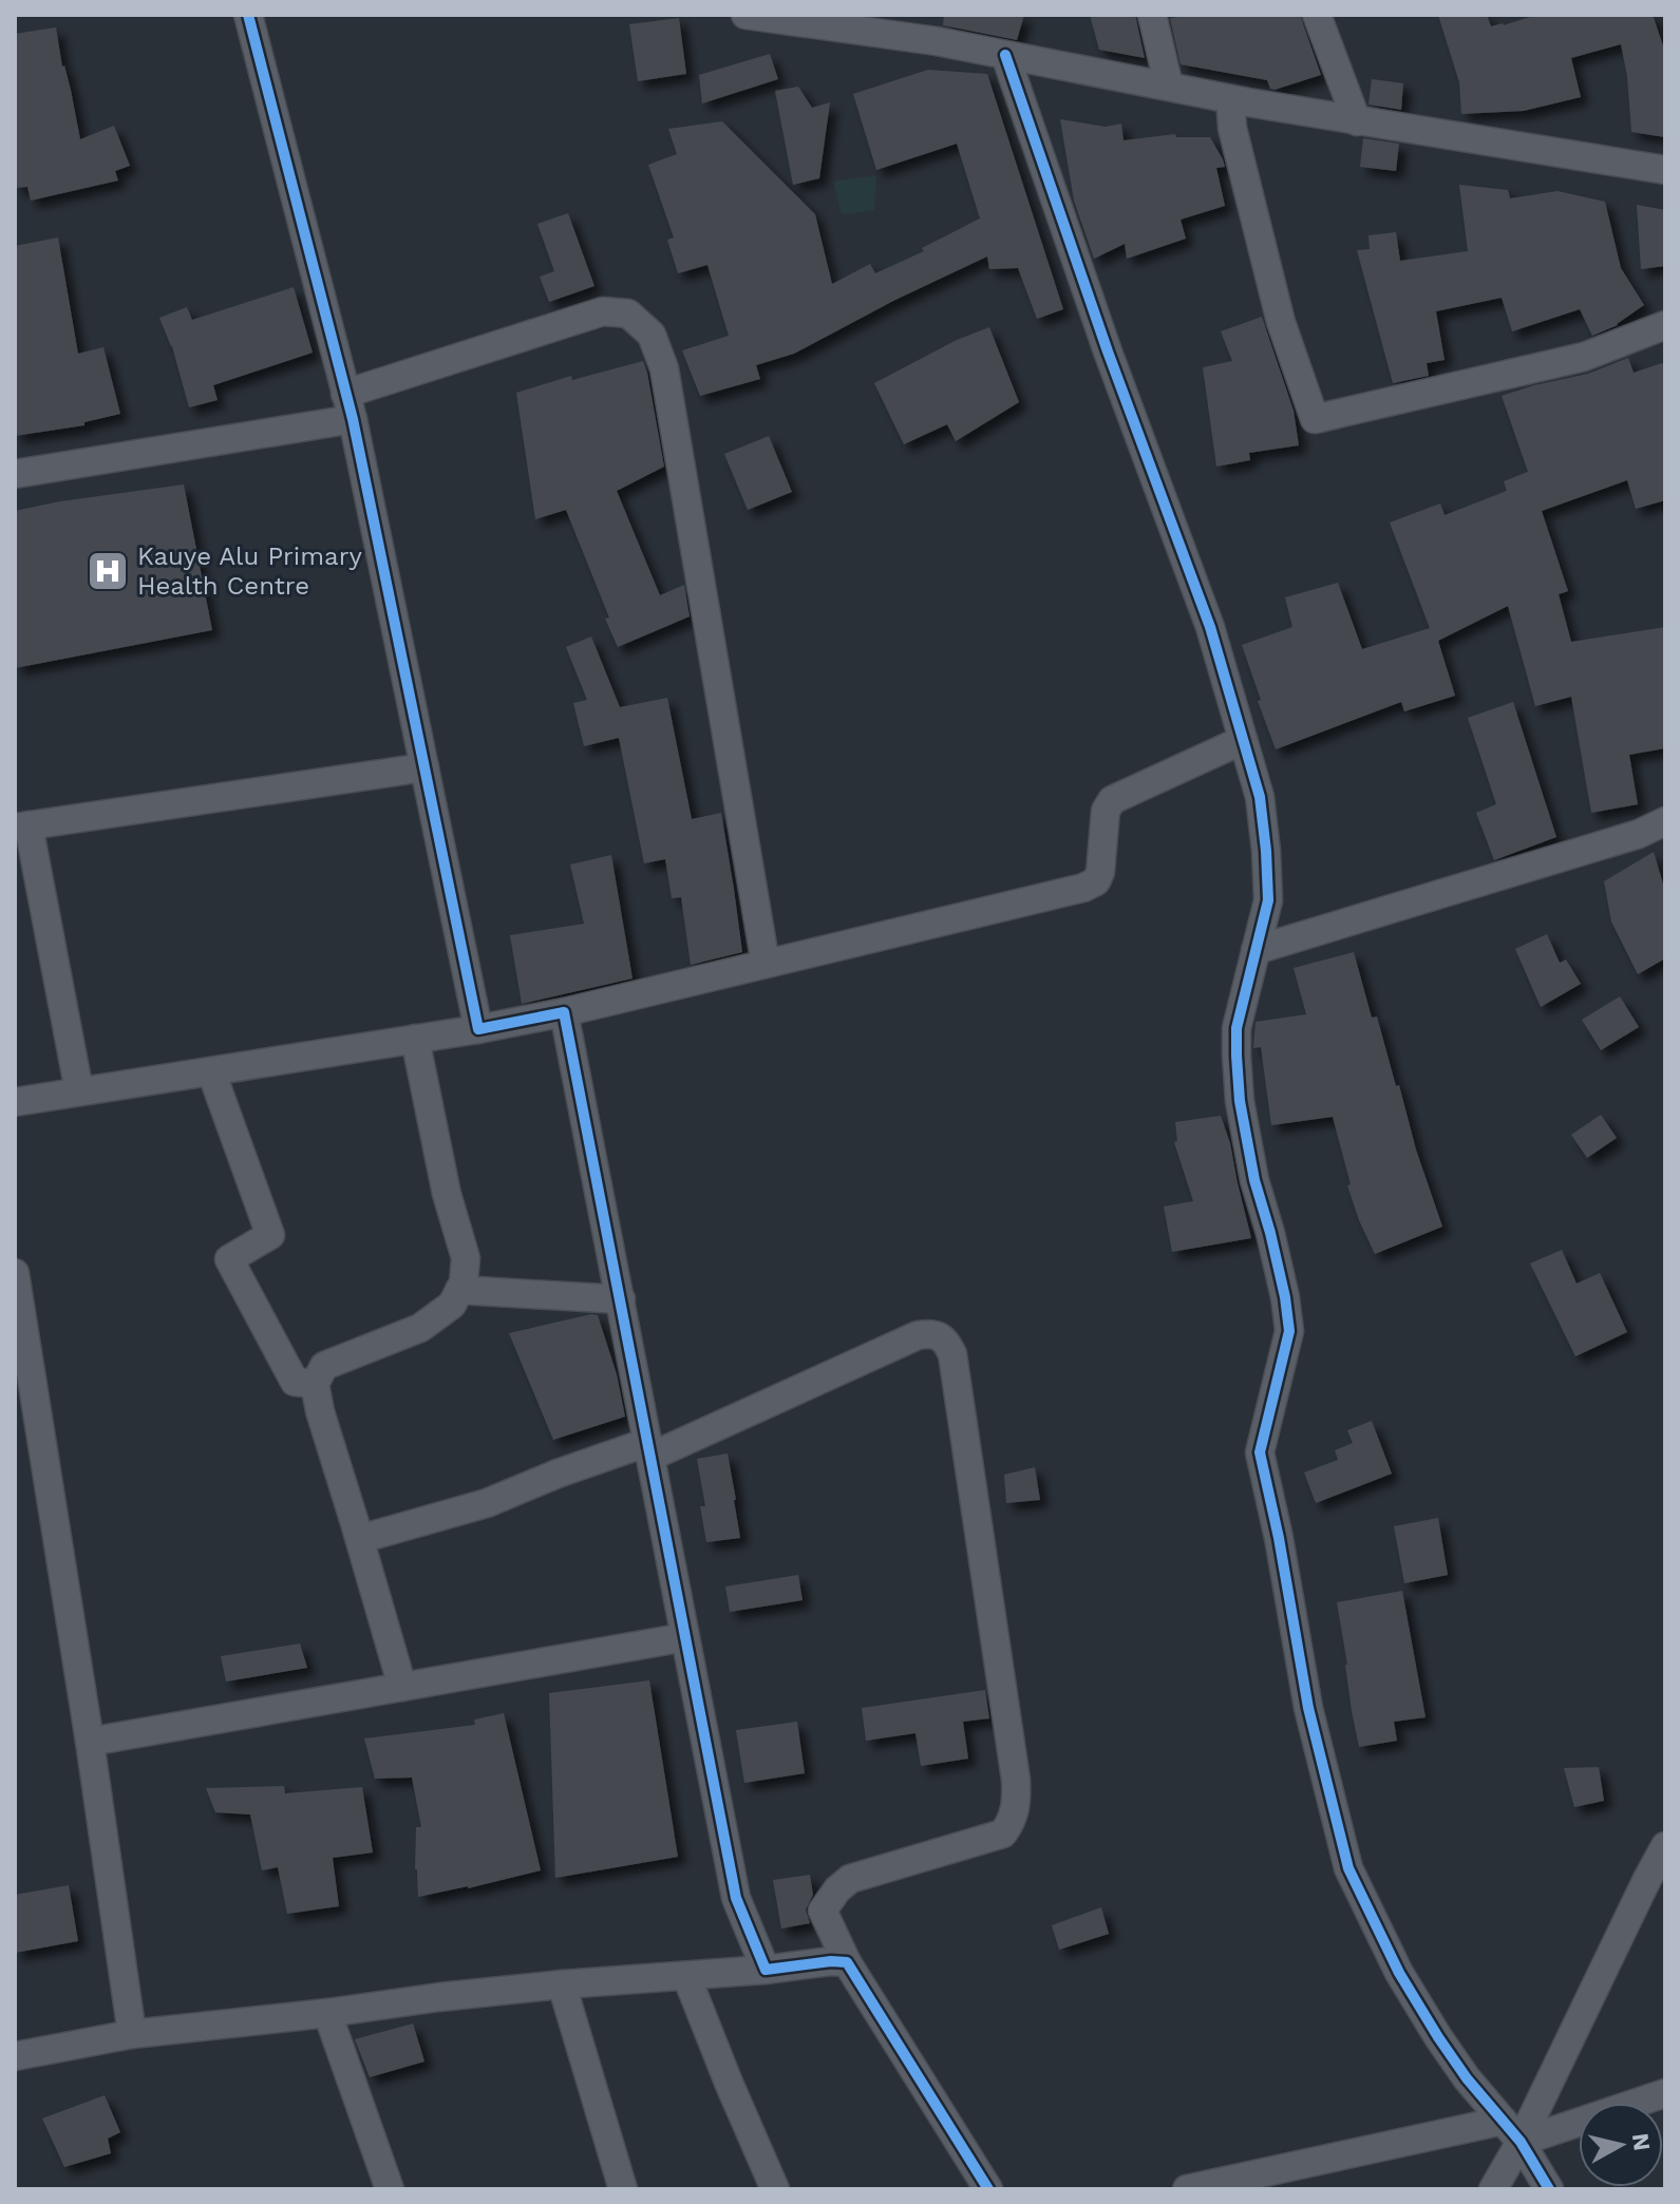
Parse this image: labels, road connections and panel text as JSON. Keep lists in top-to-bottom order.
{
  "places": {
    "hospital": ["Kauye Alu Primary Health Centre"]
  },
  "north": "right"
}
